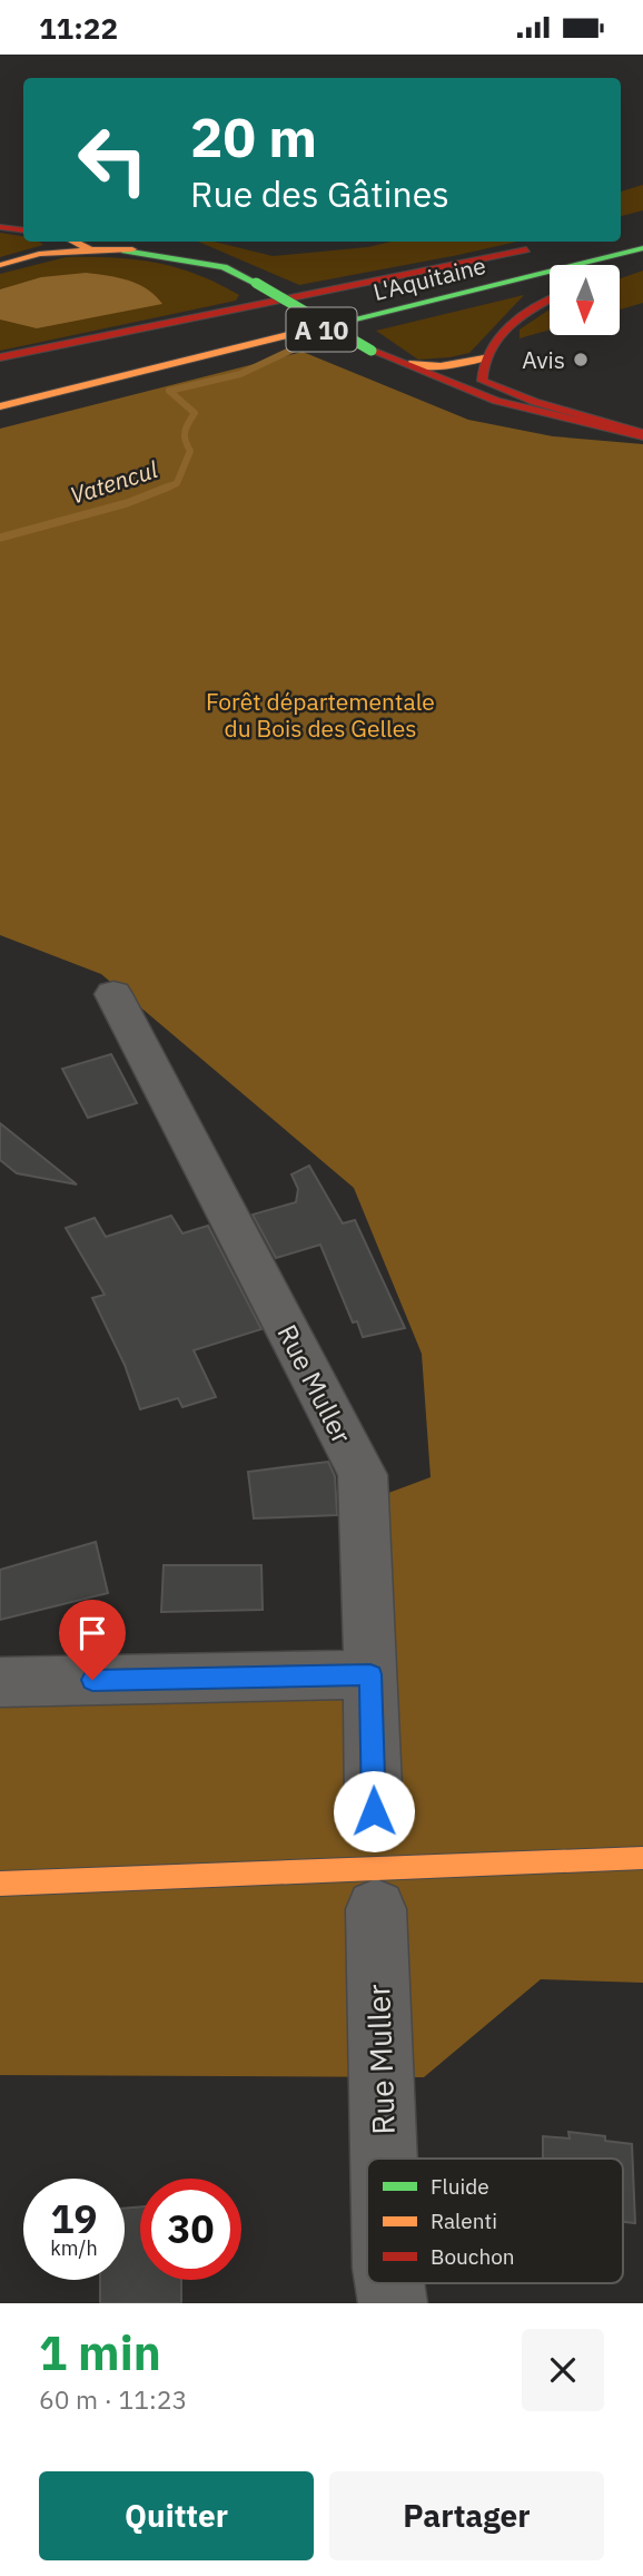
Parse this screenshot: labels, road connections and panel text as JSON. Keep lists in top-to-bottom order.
{
  "streets": {
    "main road": ["L'Aquitaine", "A 10"],
    "street": ["Rue Muller"]
  },
  "water": ["Vatencul"],
  "parks": ["Forêt départementale du Bois des Gelles"],
  "places": ["Avis"],
  "legend": ["Fluide", "Ralenti", "Bouchon"],
  "north": "bottom",
  "page": {
    "status": "11:22",
    "turn": ["20 m", "Rue des Gâtines"],
    "speed": "19 km/h",
    "limit": "30",
    "heading": ["1 min", "60 m · 11:23"],
    "buttons": ["Quitter", "Partager"]
  }
}
